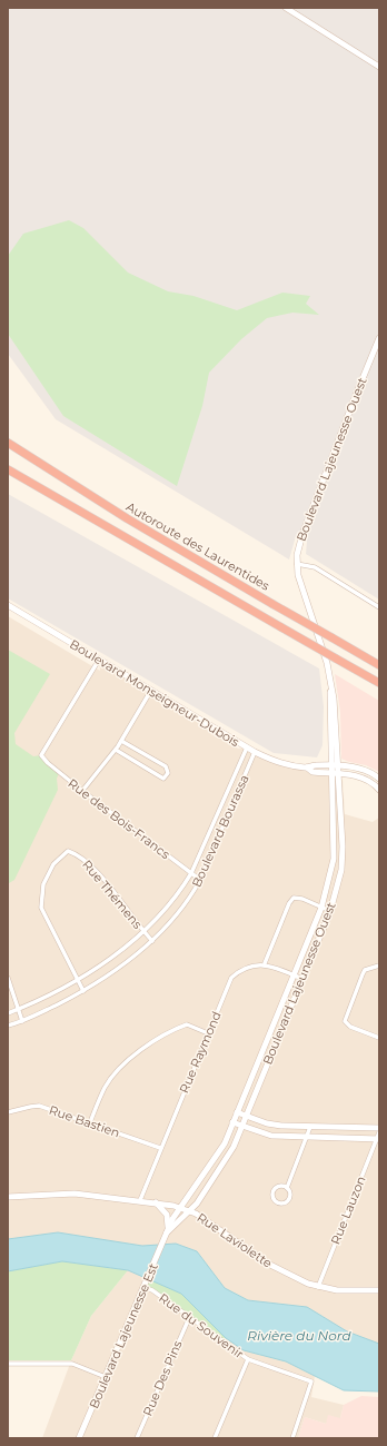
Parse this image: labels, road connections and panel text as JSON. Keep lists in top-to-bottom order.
{
  "streets": {
    "highway": ["Autoroute des Laurentides"],
    "street": [
      "Boulevard Lajeunesse Ouest",
      "Boulevard Monseigneur-Dubois",
      "Rue des Bois-Francs",
      "Boulevard Bourassa",
      "Rue Thémens",
      "Rue Raymond",
      "Rue Bastien",
      "Rue Lauzon",
      "Rue Laviolette",
      "Rue du Souvenir",
      "Boulevard Lajeunesse Est",
      "Rue Des Pins"
    ]
  },
  "crossings": [
    ["Boulevard Lajeunesse Ouest", "Boulevard Monseigneur-Dubois"],
    ["Boulevard Lajeunesse Ouest", "Rue Laviolette"],
    ["Boulevard Lajeunesse Ouest", "Boulevard Lajeunesse Est"],
    ["Boulevard Monseigneur-Dubois", "Rue des Bois-Francs"],
    ["Boulevard Monseigneur-Dubois", "Boulevard Bourassa"],
    ["Rue des Bois-Francs", "Boulevard Bourassa"],
    ["Boulevard Bourassa", "Rue Thémens"],
    ["Rue Raymond", "Rue Bastien"],
    ["Rue Raymond", "Rue Laviolette"],
    ["Rue Lauzon", "Rue Laviolette"],
    ["Rue Laviolette", "Boulevard Lajeunesse Est"],
    ["Rue du Souvenir", "Boulevard Lajeunesse Est"],
    ["Rue du Souvenir", "Rue Des Pins"]
  ],
  "water": ["Rivière du Nord"]
}
